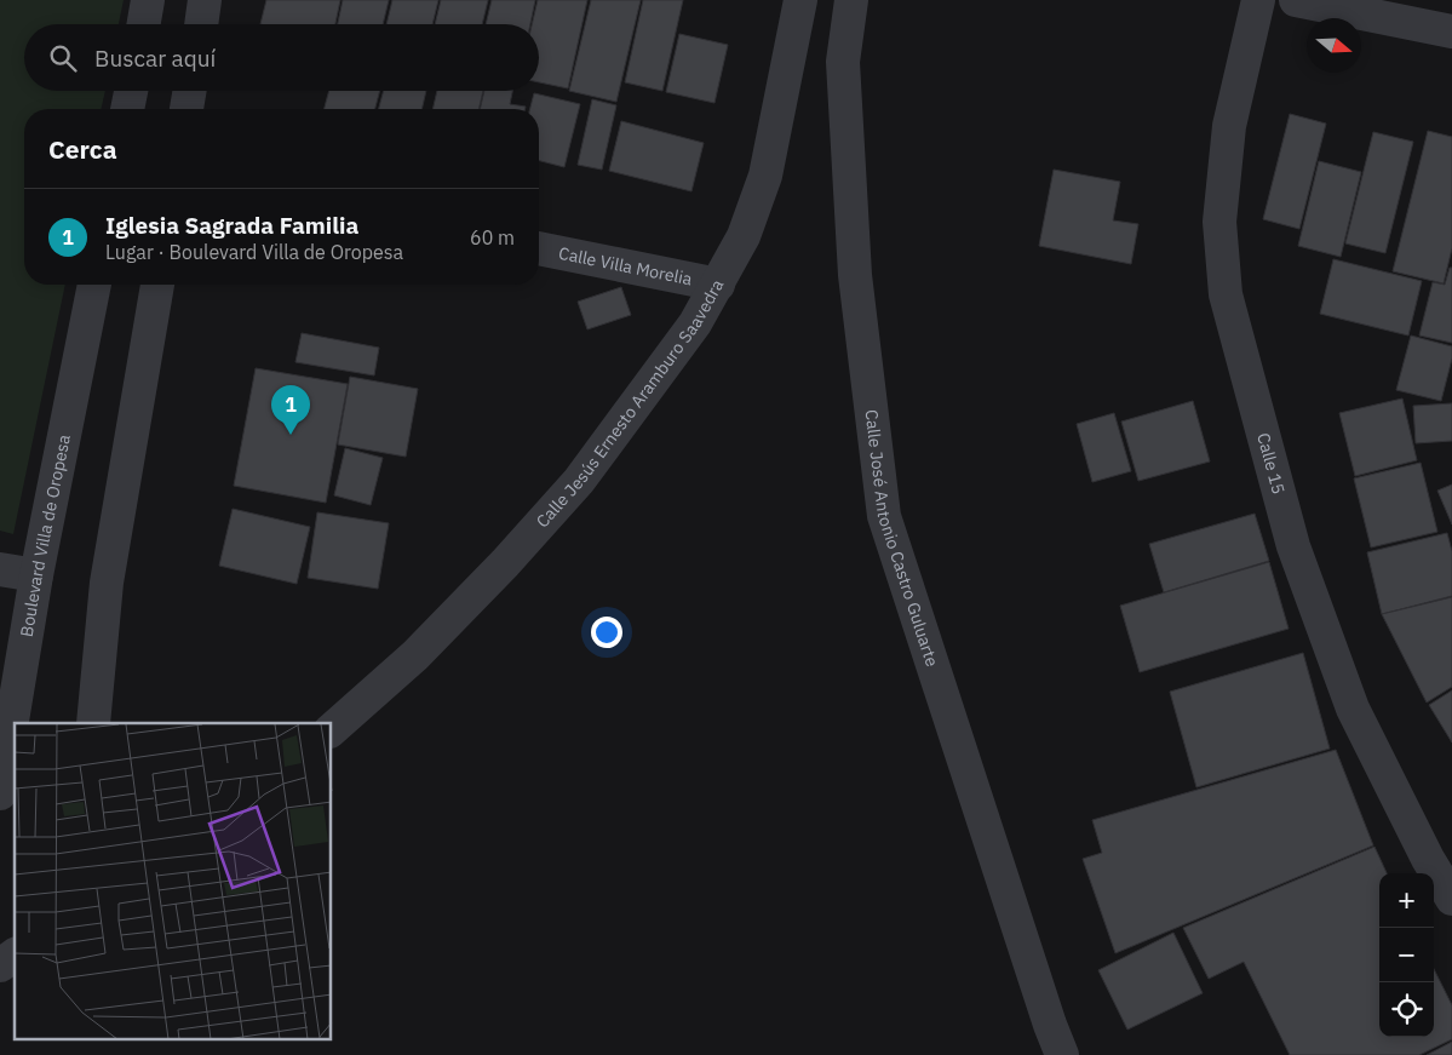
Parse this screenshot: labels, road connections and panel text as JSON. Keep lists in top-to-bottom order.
{
  "streets": {
    "street": [
      "Calle Villa Morelia",
      "Calle Jesús Ernesto Aramburo Saavedra",
      "Calle 15",
      "Boulevard Villa de Oropesa",
      "Calle José Antonio Castro Guluarte"
    ]
  },
  "crossings": [
    ["Calle Villa Morelia", "Calle Jesús Ernesto Aramburo Saavedra"]
  ],
  "north": "right",
  "page": {
    "search": "Buscar aquí",
    "heading": "Cerca",
    "list": [
      {
        "mark": "1",
        "name": "Iglesia Sagrada Familia",
        "note": "Lugar · Boulevard Villa de Oropesa",
        "value": "60 m"
      }
    ],
    "pins": "1",
    "map_buttons": ["+", "−"]
  }
}
